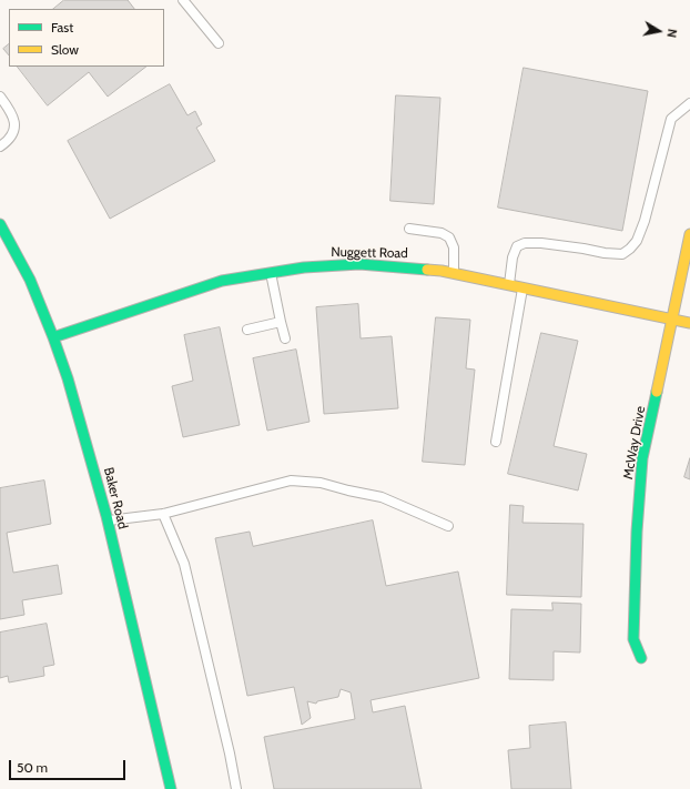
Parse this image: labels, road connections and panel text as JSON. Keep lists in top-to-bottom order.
{
  "streets": {
    "street": ["Nuggett Road", "McWay Drive", "Baker Road"]
  },
  "crossings": [
    ["Nuggett Road", "McWay Drive"],
    ["Nuggett Road", "Baker Road"]
  ],
  "legend": ["Fast", "Slow"],
  "scale_bar": "50 m",
  "north": "right"
}
